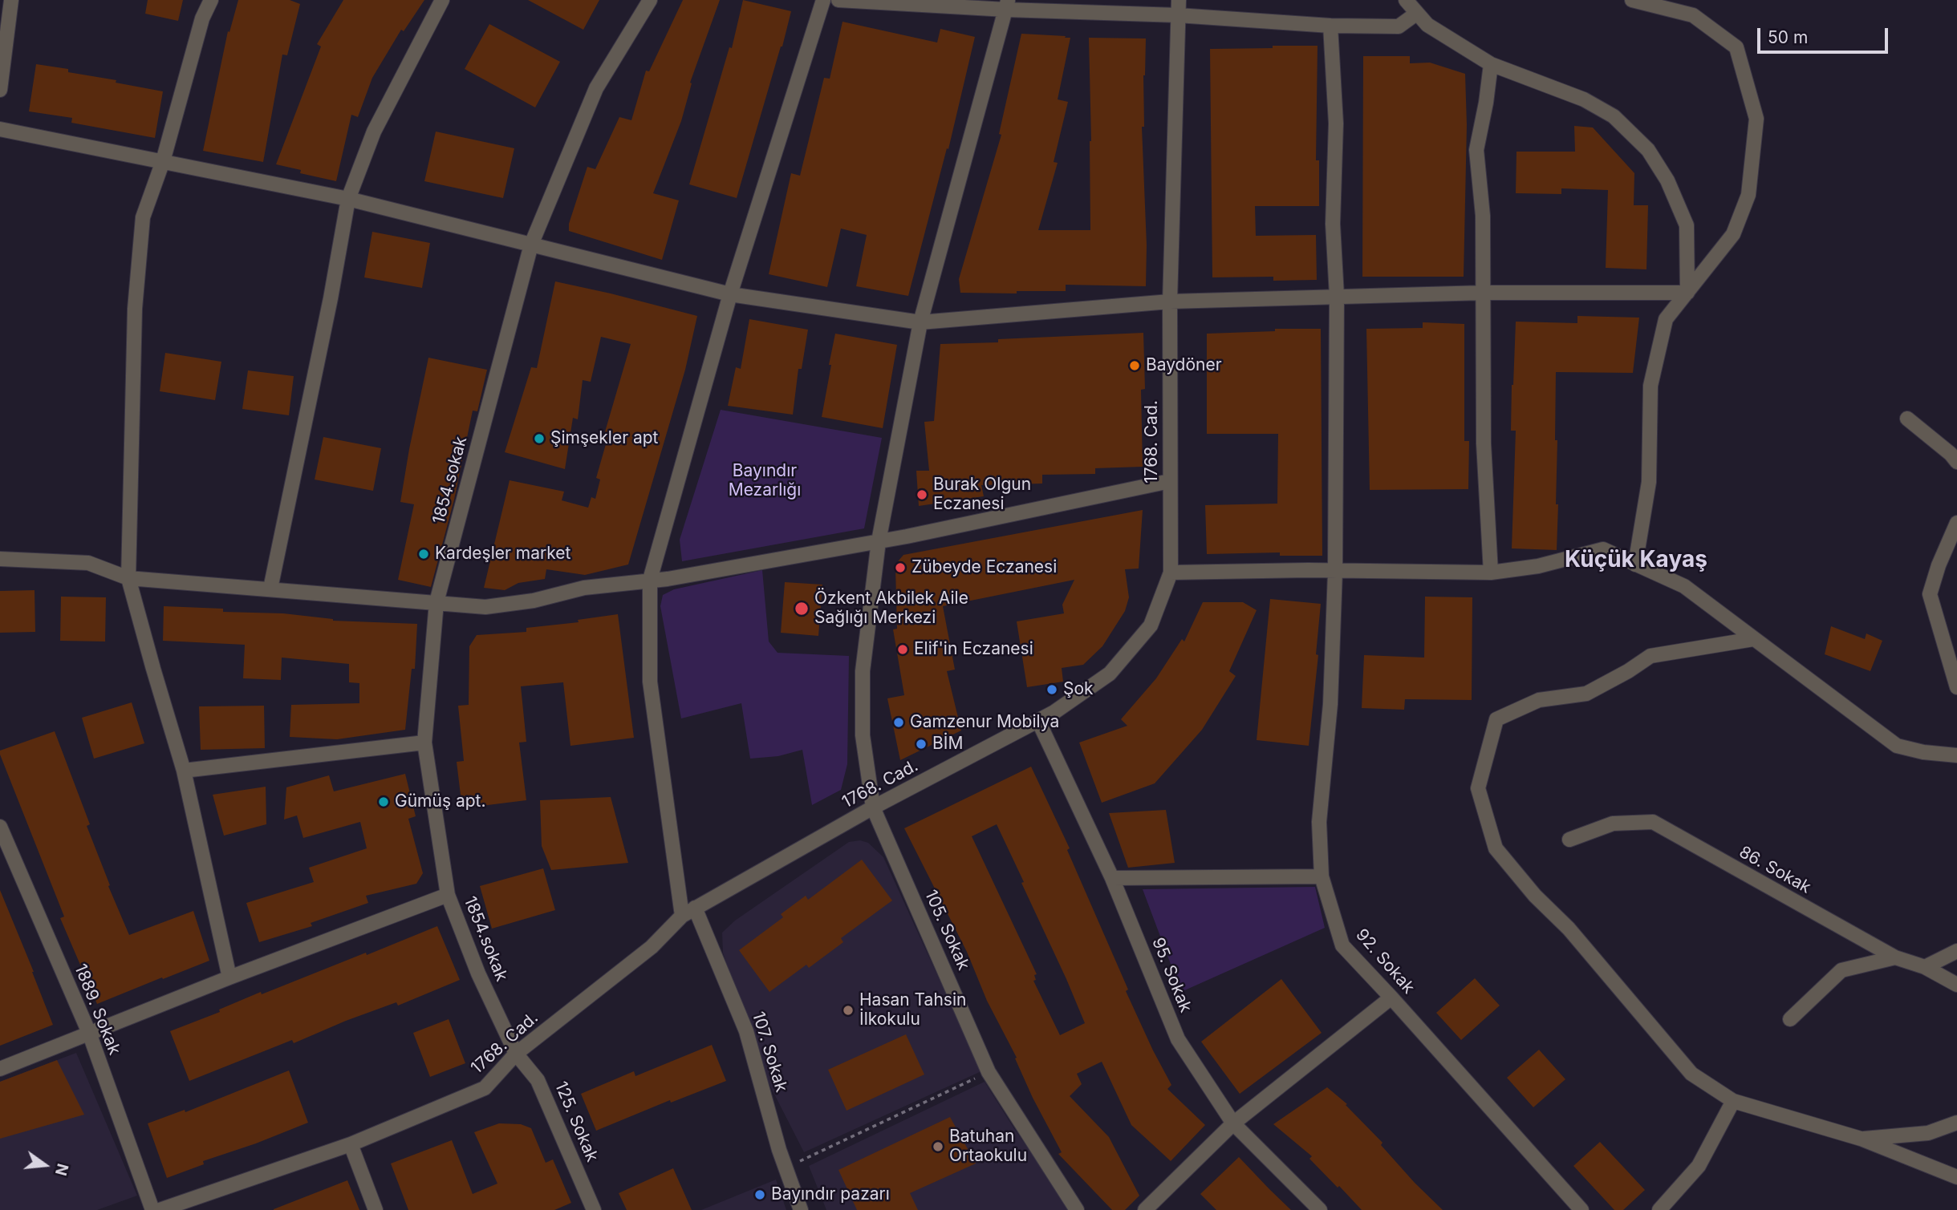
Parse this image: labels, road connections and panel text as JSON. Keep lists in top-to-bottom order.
{
  "streets": {
    "street": [
      "1768. Cad.",
      "1854.sokak",
      "86. Sokak",
      "105. Sokak",
      "92. Sokak",
      "95. Sokak",
      "1889. Sokak",
      "107. Sokak",
      "125. Sokak"
    ]
  },
  "crossings": [
    ["1768. Cad.", "1854.sokak"],
    ["1768. Cad.", "105. Sokak"],
    ["1768. Cad.", "95. Sokak"],
    ["1768. Cad.", "107. Sokak"],
    ["1768. Cad.", "125. Sokak"],
    ["1854.sokak", "125. Sokak"]
  ],
  "districts": ["Küçük Kayaş"],
  "parks": ["Bayındır Mezarlığı"],
  "places": [
    "Baydöner",
    "Şimşekler apt",
    "Burak Olgun Eczanesi",
    "Kardeşler market",
    "Zübeyde Eczanesi",
    "Özkent Akbilek Aile Sağlığı Merkezi",
    "Elif'in Eczanesi",
    "Şok",
    "Gamzenur Mobilya",
    "BİM",
    "Gümüş apt.",
    "Hasan Tahsin İlkokulu",
    "Batuhan Ortaokulu",
    "Bayındır pazarı"
  ],
  "scale_bar": "50 m",
  "north": "right"
}
